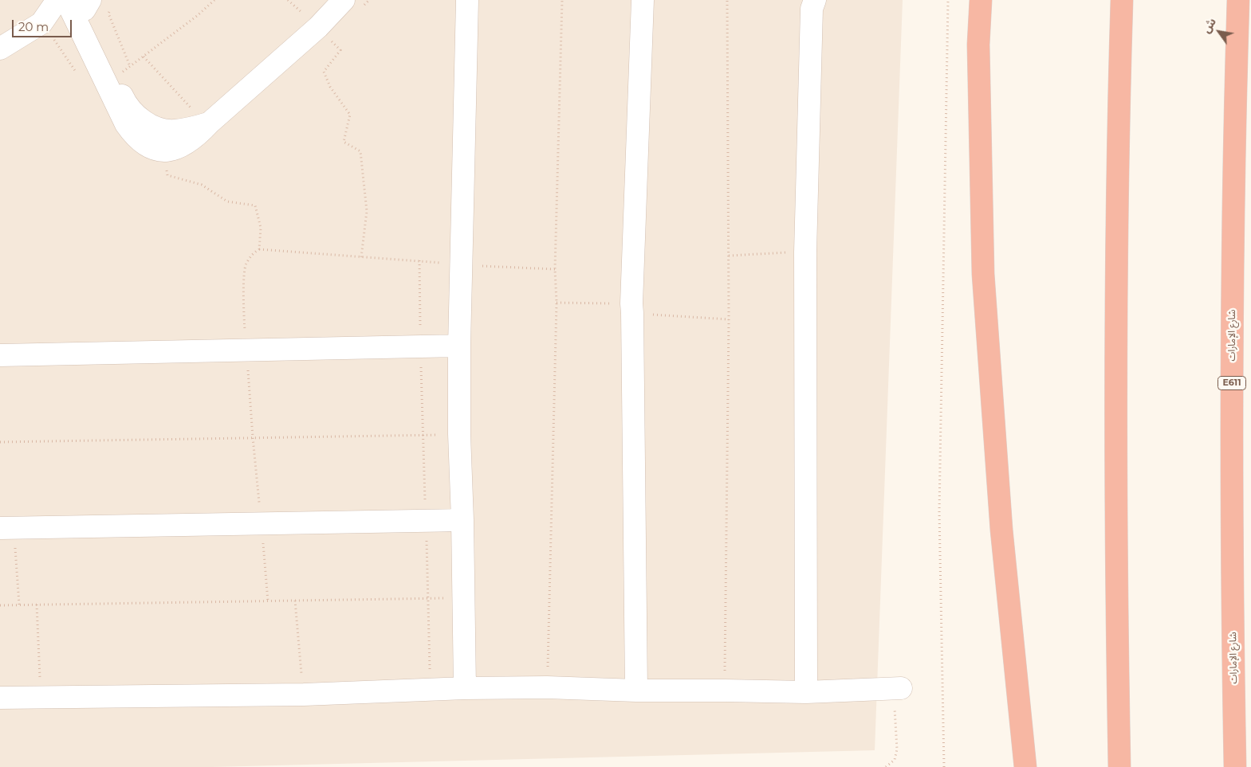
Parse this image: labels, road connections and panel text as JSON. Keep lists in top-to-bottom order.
{
  "streets": {
    "highway": ["شارع الإمارات", "E611"]
  },
  "scale_bar": "20 m",
  "north": "top left"
}
